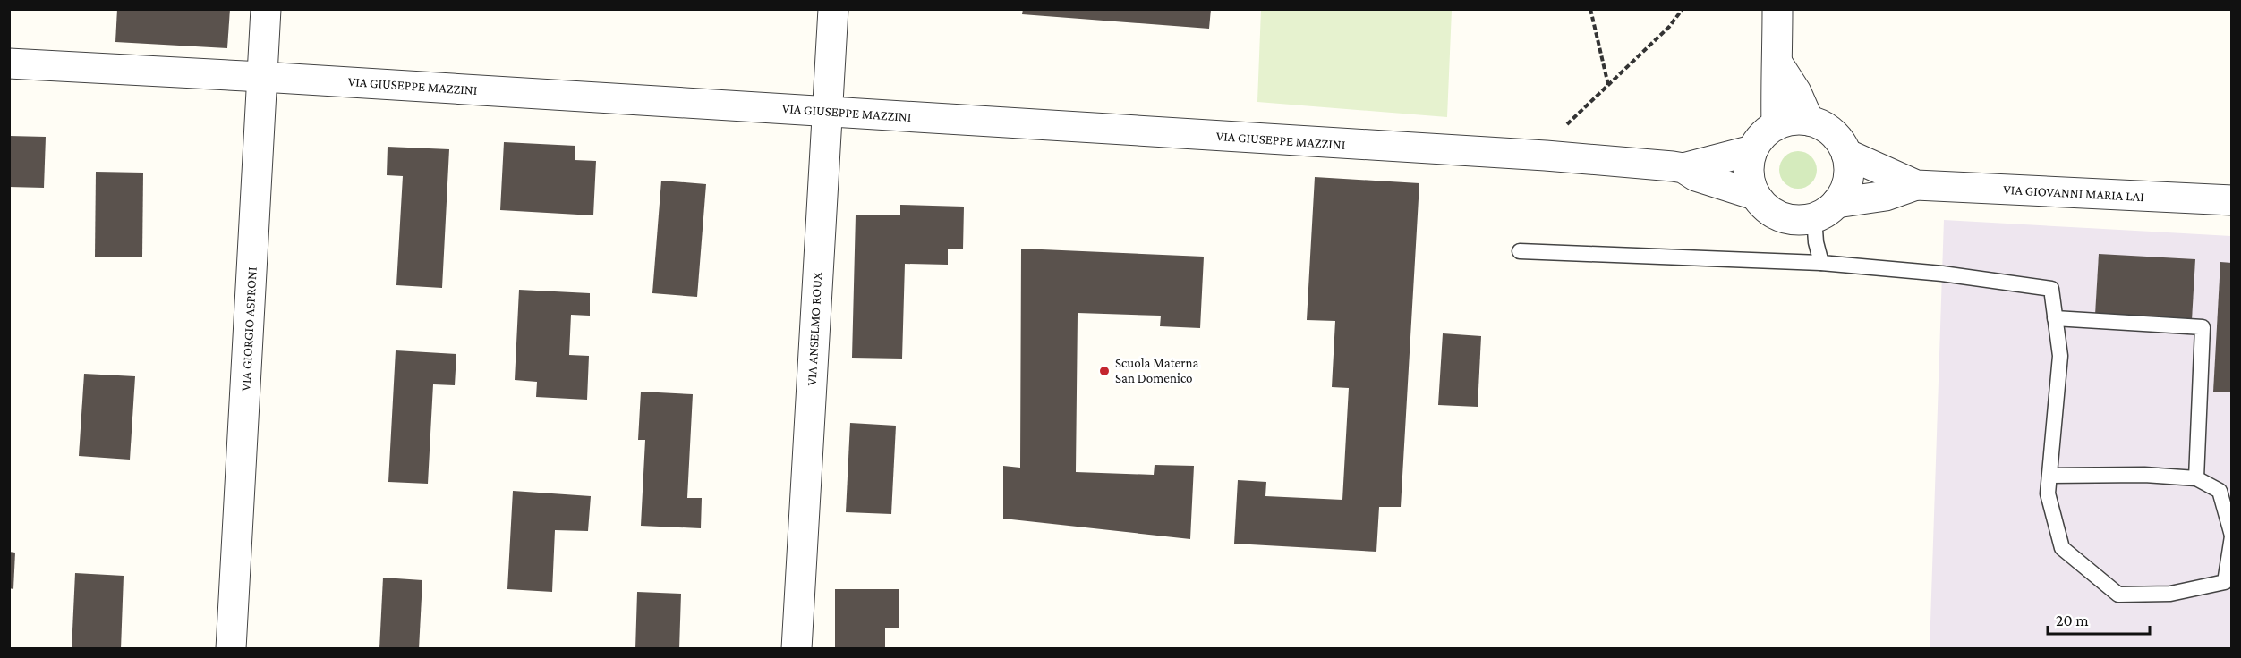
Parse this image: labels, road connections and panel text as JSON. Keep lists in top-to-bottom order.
{
  "streets": {
    "street": [
      "VIA GIUSEPPE MAZZINI",
      "VIA GIOVANNI MARIA LAI",
      "VIA GIORGIO ASPRONI",
      "VIA ANSELMO ROUX"
    ]
  },
  "crossings": [
    ["VIA GIUSEPPE MAZZINI", "VIA GIOVANNI MARIA LAI"],
    ["VIA GIUSEPPE MAZZINI", "VIA GIORGIO ASPRONI"],
    ["VIA GIUSEPPE MAZZINI", "VIA ANSELMO ROUX"]
  ],
  "places": ["Scuola Materna San Domenico"],
  "scale_bar": "20 m"
}
